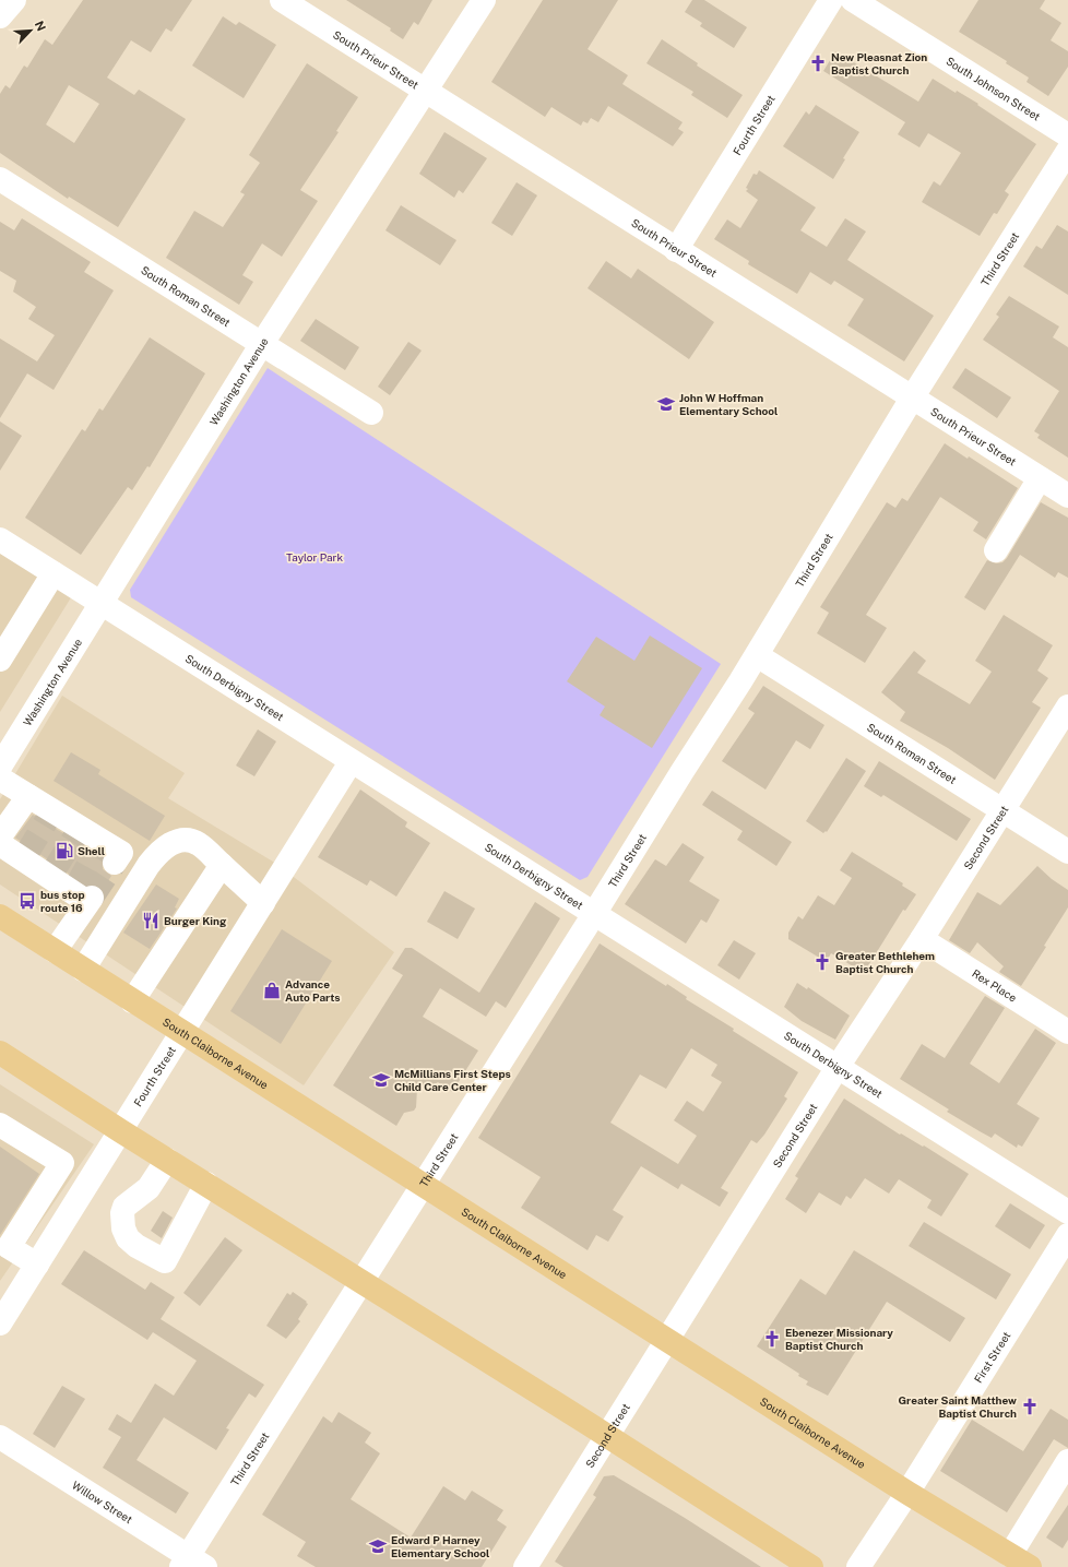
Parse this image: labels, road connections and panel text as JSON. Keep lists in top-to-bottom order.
{
  "streets": {
    "main road": ["South Claiborne Avenue"],
    "street": [
      "South Prieur Street",
      "South Johnson Street",
      "Fourth Street",
      "Third Street",
      "South Roman Street",
      "Washington Avenue",
      "South Derbigny Street",
      "Second Street",
      "Rex Place",
      "First Street",
      "Willow Street"
    ]
  },
  "crossings": [
    ["South Prieur Street", "Fourth Street"],
    ["South Prieur Street", "Third Street"],
    ["South Prieur Street", "Washington Avenue"],
    ["Fourth Street", "South Derbigny Street"],
    ["Fourth Street", "South Claiborne Avenue"],
    ["Third Street", "South Roman Street"],
    ["Third Street", "South Derbigny Street"],
    ["Third Street", "South Claiborne Avenue"],
    ["Third Street", "Willow Street"],
    ["South Roman Street", "Washington Avenue"],
    ["South Roman Street", "Second Street"],
    ["Washington Avenue", "South Derbigny Street"],
    ["South Derbigny Street", "Second Street"],
    ["Second Street", "Rex Place"],
    ["Second Street", "South Claiborne Avenue"],
    ["South Claiborne Avenue", "First Street"]
  ],
  "parks": ["Taylor Park"],
  "places": {
    "church": [
      "New Pleasnat Zion Baptist Church",
      "Greater Bethlehem Baptist Church",
      "Ebenezer Missionary Baptist Church",
      "Greater Saint Matthew Baptist Church"
    ],
    "school or university": ["John W Hoffman Elementary School", "McMillians First Steps Child Care Center", "Edward P Harney Elementary School"],
    "fuel station": ["Shell"],
    "bus stop": ["bus stop route 16"],
    "restaurant": ["Burger King"],
    "shop": ["Advance Auto Parts"]
  },
  "north": "top right"
}
